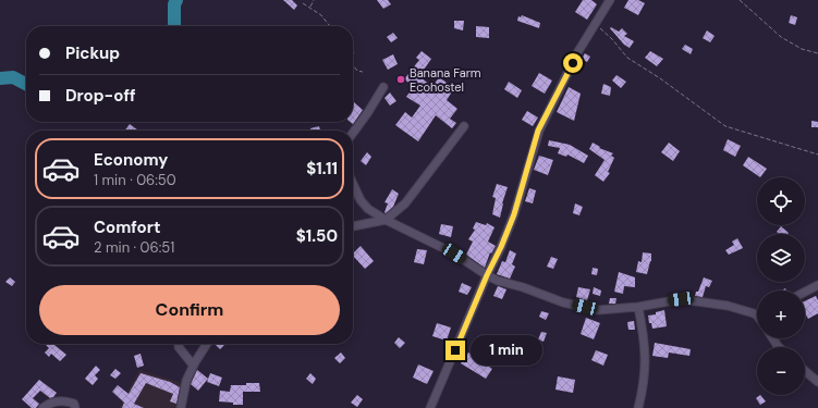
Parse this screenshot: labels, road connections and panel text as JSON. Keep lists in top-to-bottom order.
{
  "places": ["Banana Farm Ecohostel"],
  "page": {
    "banner": ["Pickup", "Drop-off"],
    "list": [
      {
        "name": "Economy",
        "note": "1 min · 06:50",
        "value": "$1.11"
      },
      {
        "name": "Comfort",
        "note": "2 min · 06:51",
        "value": "$1.50"
      }
    ],
    "map_buttons": ["+", "−"],
    "buttons": "Confirm",
    "bubble": "1 min"
  }
}
